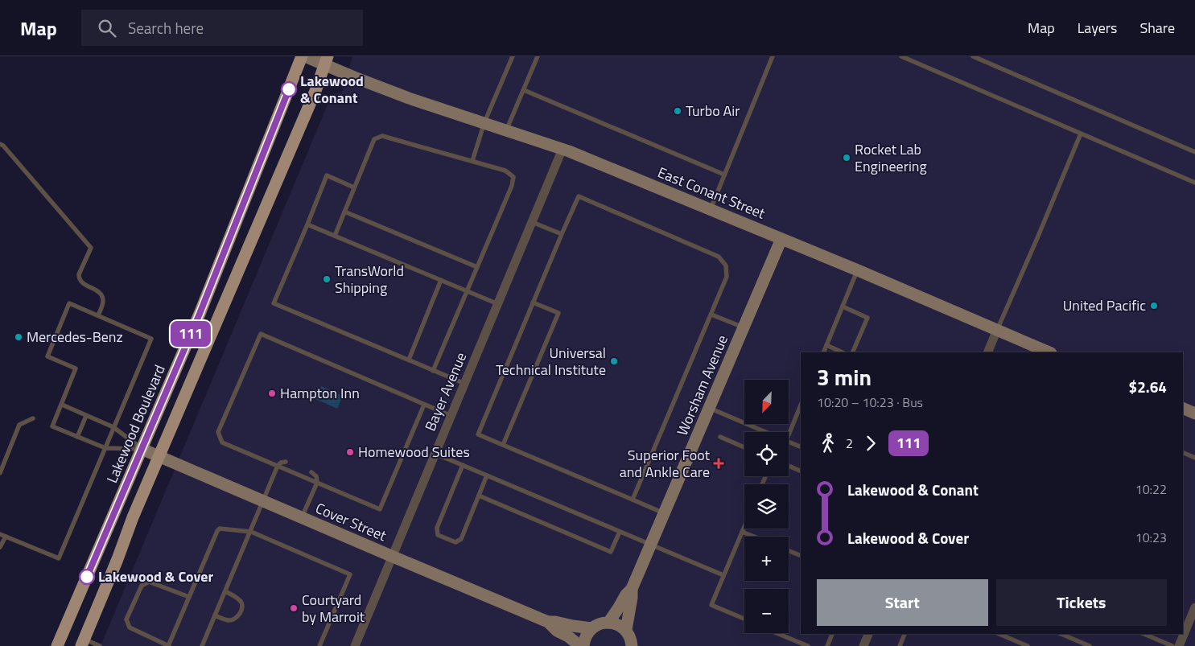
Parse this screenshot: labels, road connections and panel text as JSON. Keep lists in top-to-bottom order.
{
  "streets": {
    "main road": ["Lakewood Boulevard"],
    "street": [
      "East Conant Street",
      "Worsham Avenue",
      "Bayer Avenue",
      "Cover Street"
    ]
  },
  "crossings": [
    ["East Conant Street", "Worsham Avenue"],
    ["East Conant Street", "Bayer Avenue"],
    ["Bayer Avenue", "Cover Street"],
    ["Lakewood Boulevard", "Cover Street"]
  ],
  "places": {
    "other": [
      "Lakewood & Conant",
      "Turbo Air",
      "Rocket Lab Engineering",
      "TransWorld Shipping",
      "United Pacific",
      "Mercedes-Benz",
      "Universal Technical Institute",
      "Hampton Inn",
      "Homewood Suites",
      "Lakewood & Cover",
      "Courtyard by Marroit"
    ],
    "health": ["Superior Foot and Ankle Care"]
  },
  "lines": ["bus line 111"],
  "north": "bottom left",
  "page": {
    "header": "Map",
    "search": "Search here",
    "nav": ["Map", "Layers", "Share"],
    "on_map": "111",
    "heading": ["3 min", "10:20 – 10:23 · Bus", "$2.64"],
    "map_buttons": ["+", "−"],
    "legs": ["2", "111"],
    "list": [
      {
        "name": "Lakewood & Conant",
        "value": "10:22"
      },
      {
        "name": "Lakewood & Cover",
        "value": "10:23"
      }
    ],
    "buttons": ["Start", "Tickets"]
  }
}
